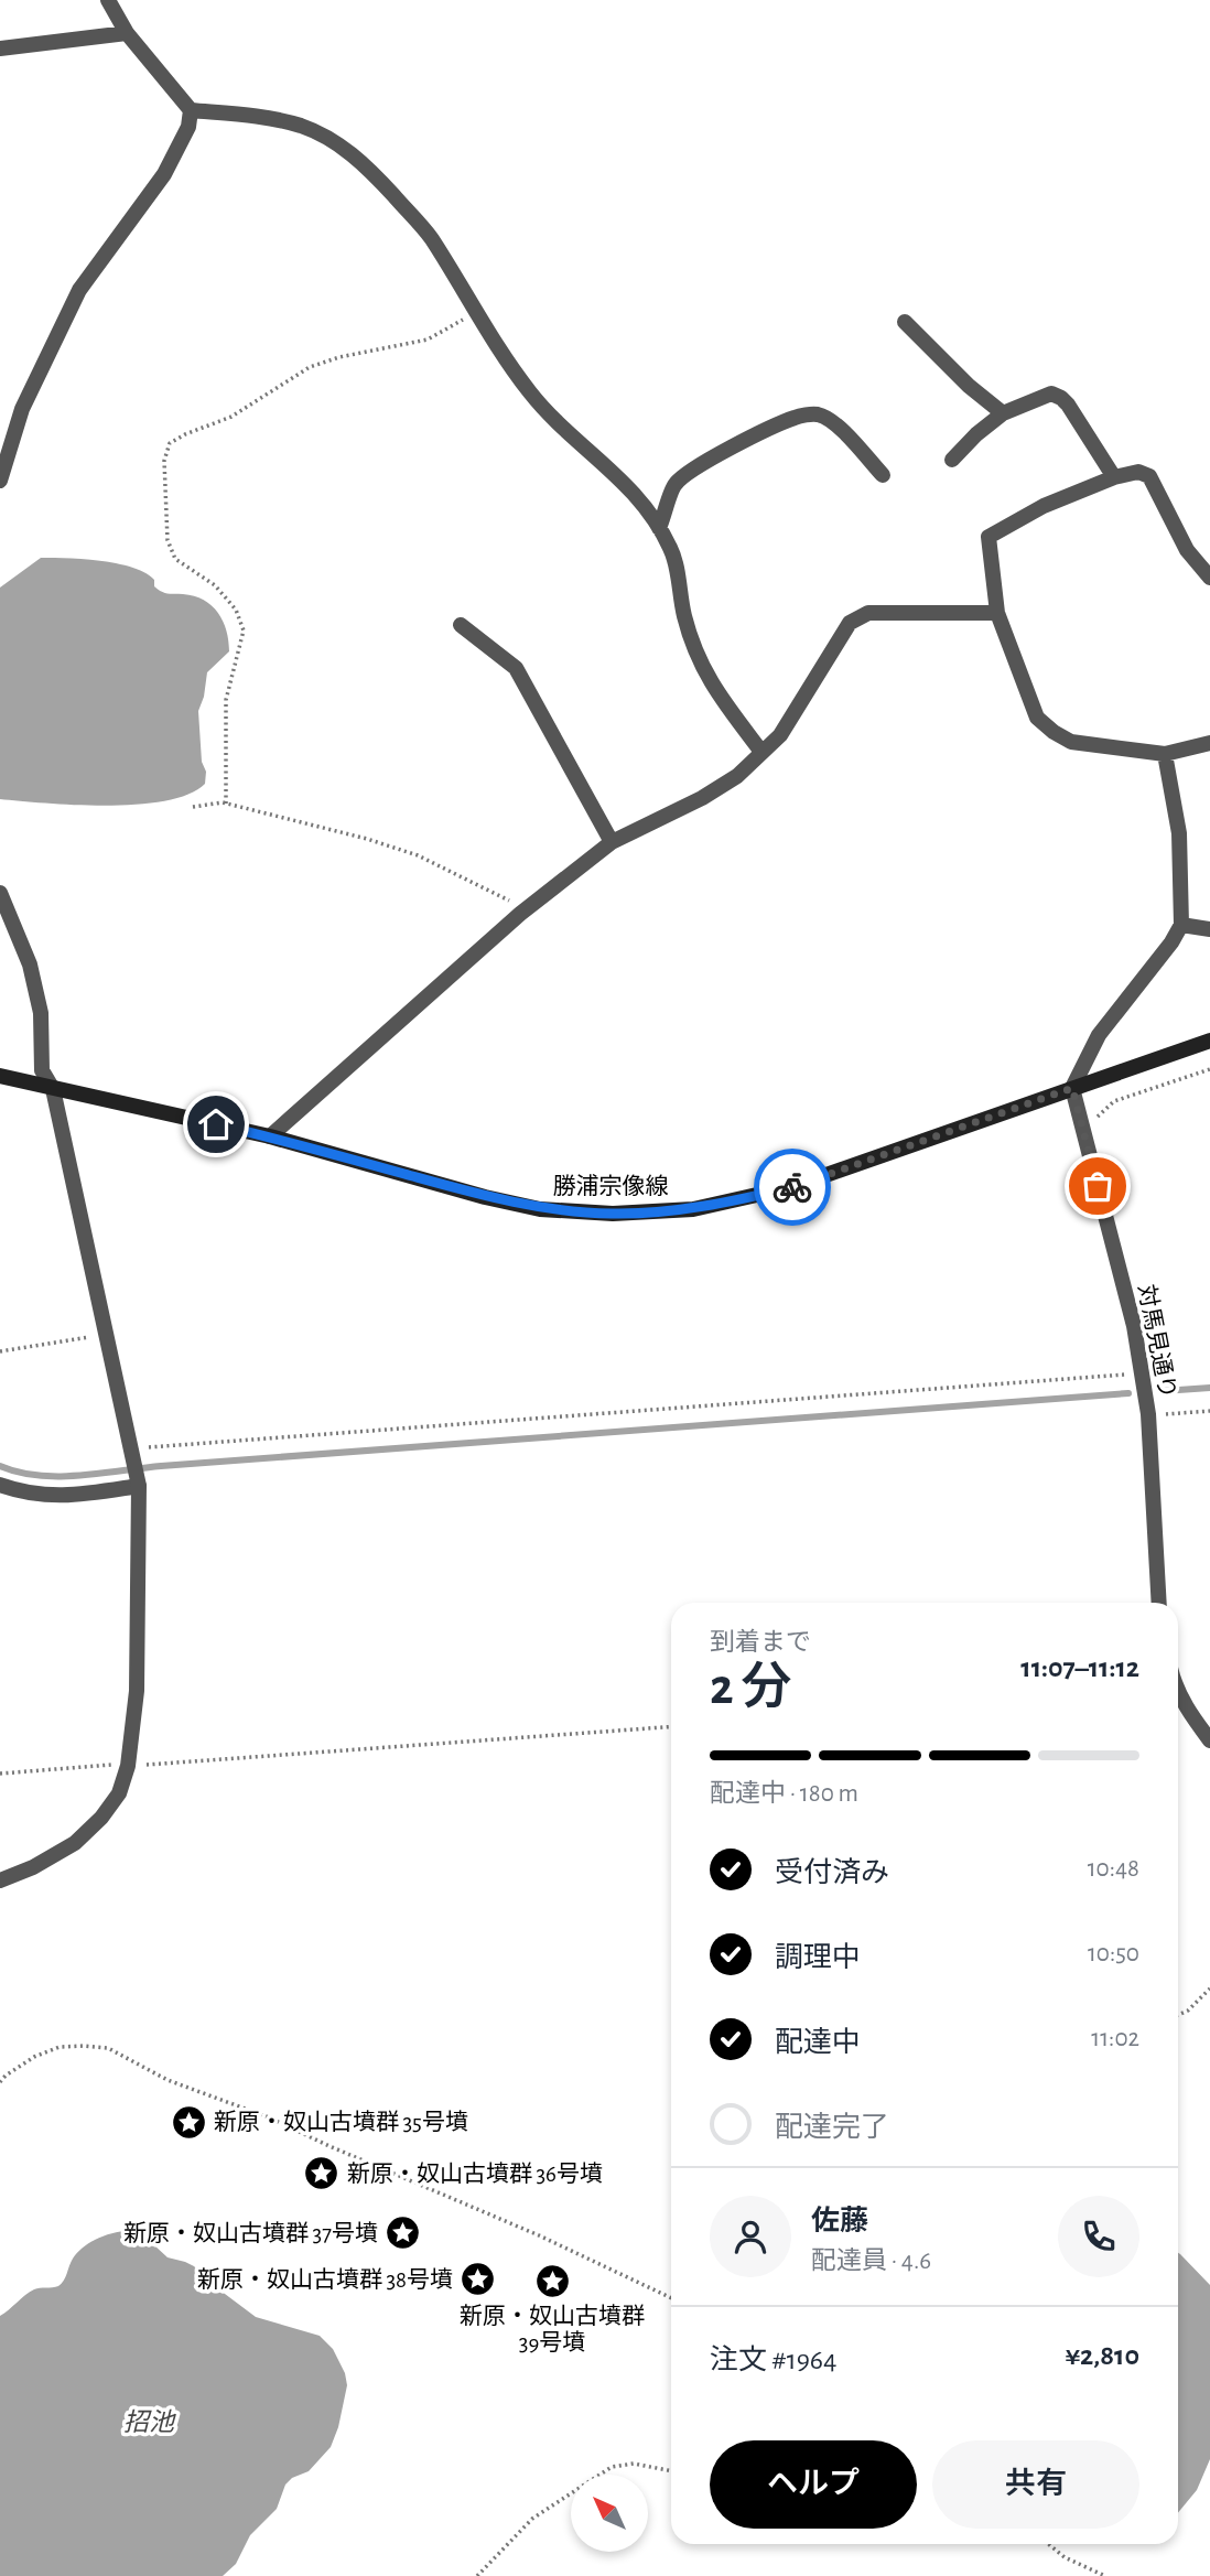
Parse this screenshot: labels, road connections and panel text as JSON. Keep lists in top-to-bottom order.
{
  "streets": {
    "main road": ["勝浦宗像線"],
    "street": ["対馬見通り"]
  },
  "crossings": [
    ["勝浦宗像線", "対馬見通り"]
  ],
  "water": ["招池"],
  "places": {
    "place": [
      "新原・奴山古墳群 35号墳",
      "新原・奴山古墳群 36号墳",
      "新原・奴山古墳群 37号墳",
      "新原・奴山古墳群 38号墳",
      "新原・奴山古墳群 39号墳"
    ]
  },
  "north": "top left",
  "page": {
    "heading": ["2 分", "到着まで", "11:07–11:12"],
    "panel": [
      "佐藤",
      "配達員 · 4.6",
      "注文 #1964",
      "¥2,810"
    ],
    "bar": "配達中 · 180 m",
    "list": [
      ["受付済み", "10:48"],
      ["調理中", "10:50"],
      ["配達中", "11:02"],
      "配達完了"
    ],
    "buttons": ["ヘルプ", "共有"]
  }
}
